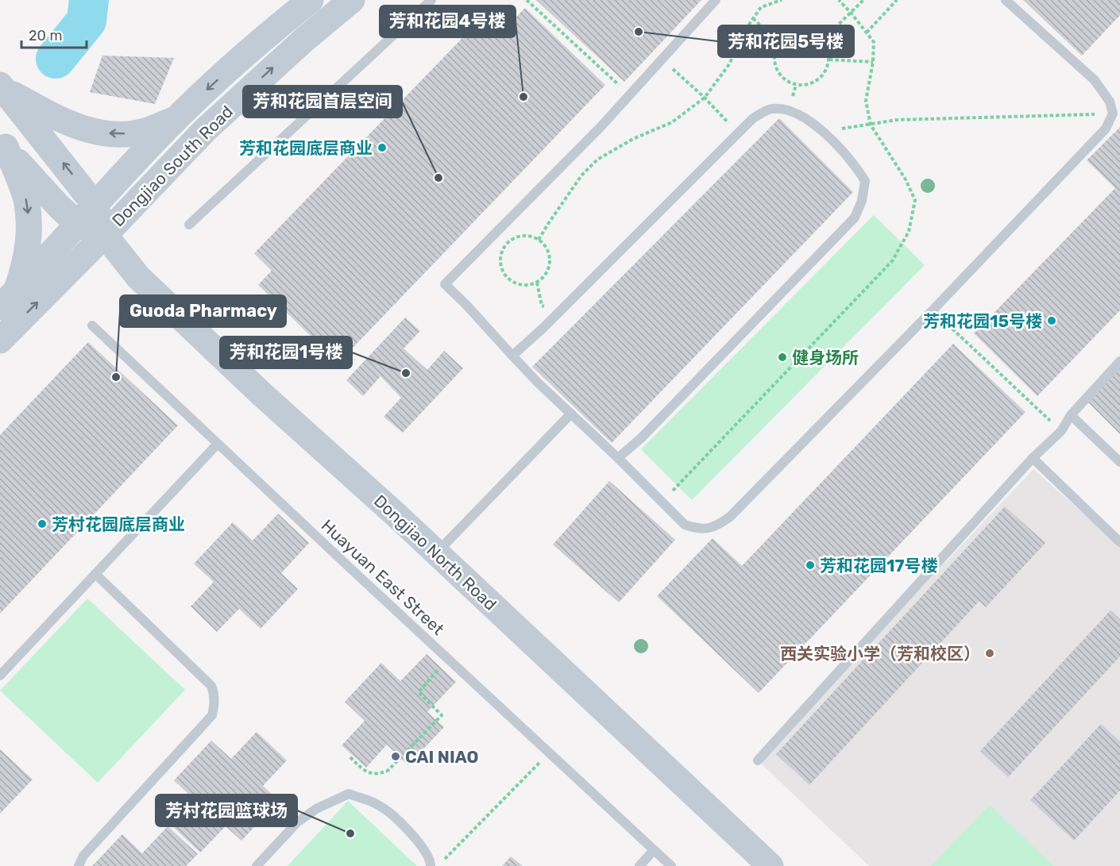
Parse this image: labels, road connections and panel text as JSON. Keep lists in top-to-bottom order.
{
  "streets": {
    "street": ["Dongjiao South Road", "Dongjiao North Road"],
    "lane": ["Huayuan East Street"]
  },
  "crossings": [
    ["Dongjiao South Road", "Dongjiao North Road"]
  ],
  "places": [
    "芳和花园5号楼",
    "芳和花园4号楼",
    "芳和花园底层商业",
    "芳和花园首层空间",
    "芳和花园15号楼",
    "健身场所",
    "芳和花园1号楼",
    "Guoda Pharmacy",
    "芳村花园底层商业",
    "芳和花园17号楼",
    "西关实验小学（芳和校区）",
    "CAI NIAO",
    "芳村花园篮球场"
  ],
  "scale_bar": "20 m"
}
